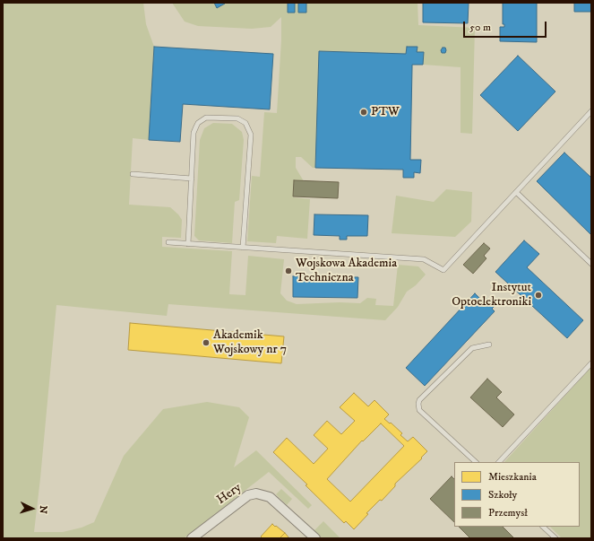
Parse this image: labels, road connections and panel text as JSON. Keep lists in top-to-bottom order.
{
  "streets": {
    "street": ["Hery"]
  },
  "places": [
    "PTW",
    "Wojskowa Akademia Techniczna",
    "Instytut Optoelektroniki",
    "Akademik Wojskowy nr 7"
  ],
  "legend": ["Mieszkania", "Szkoły", "Przemysł"],
  "scale_bar": "50 m",
  "north": "right"
}
